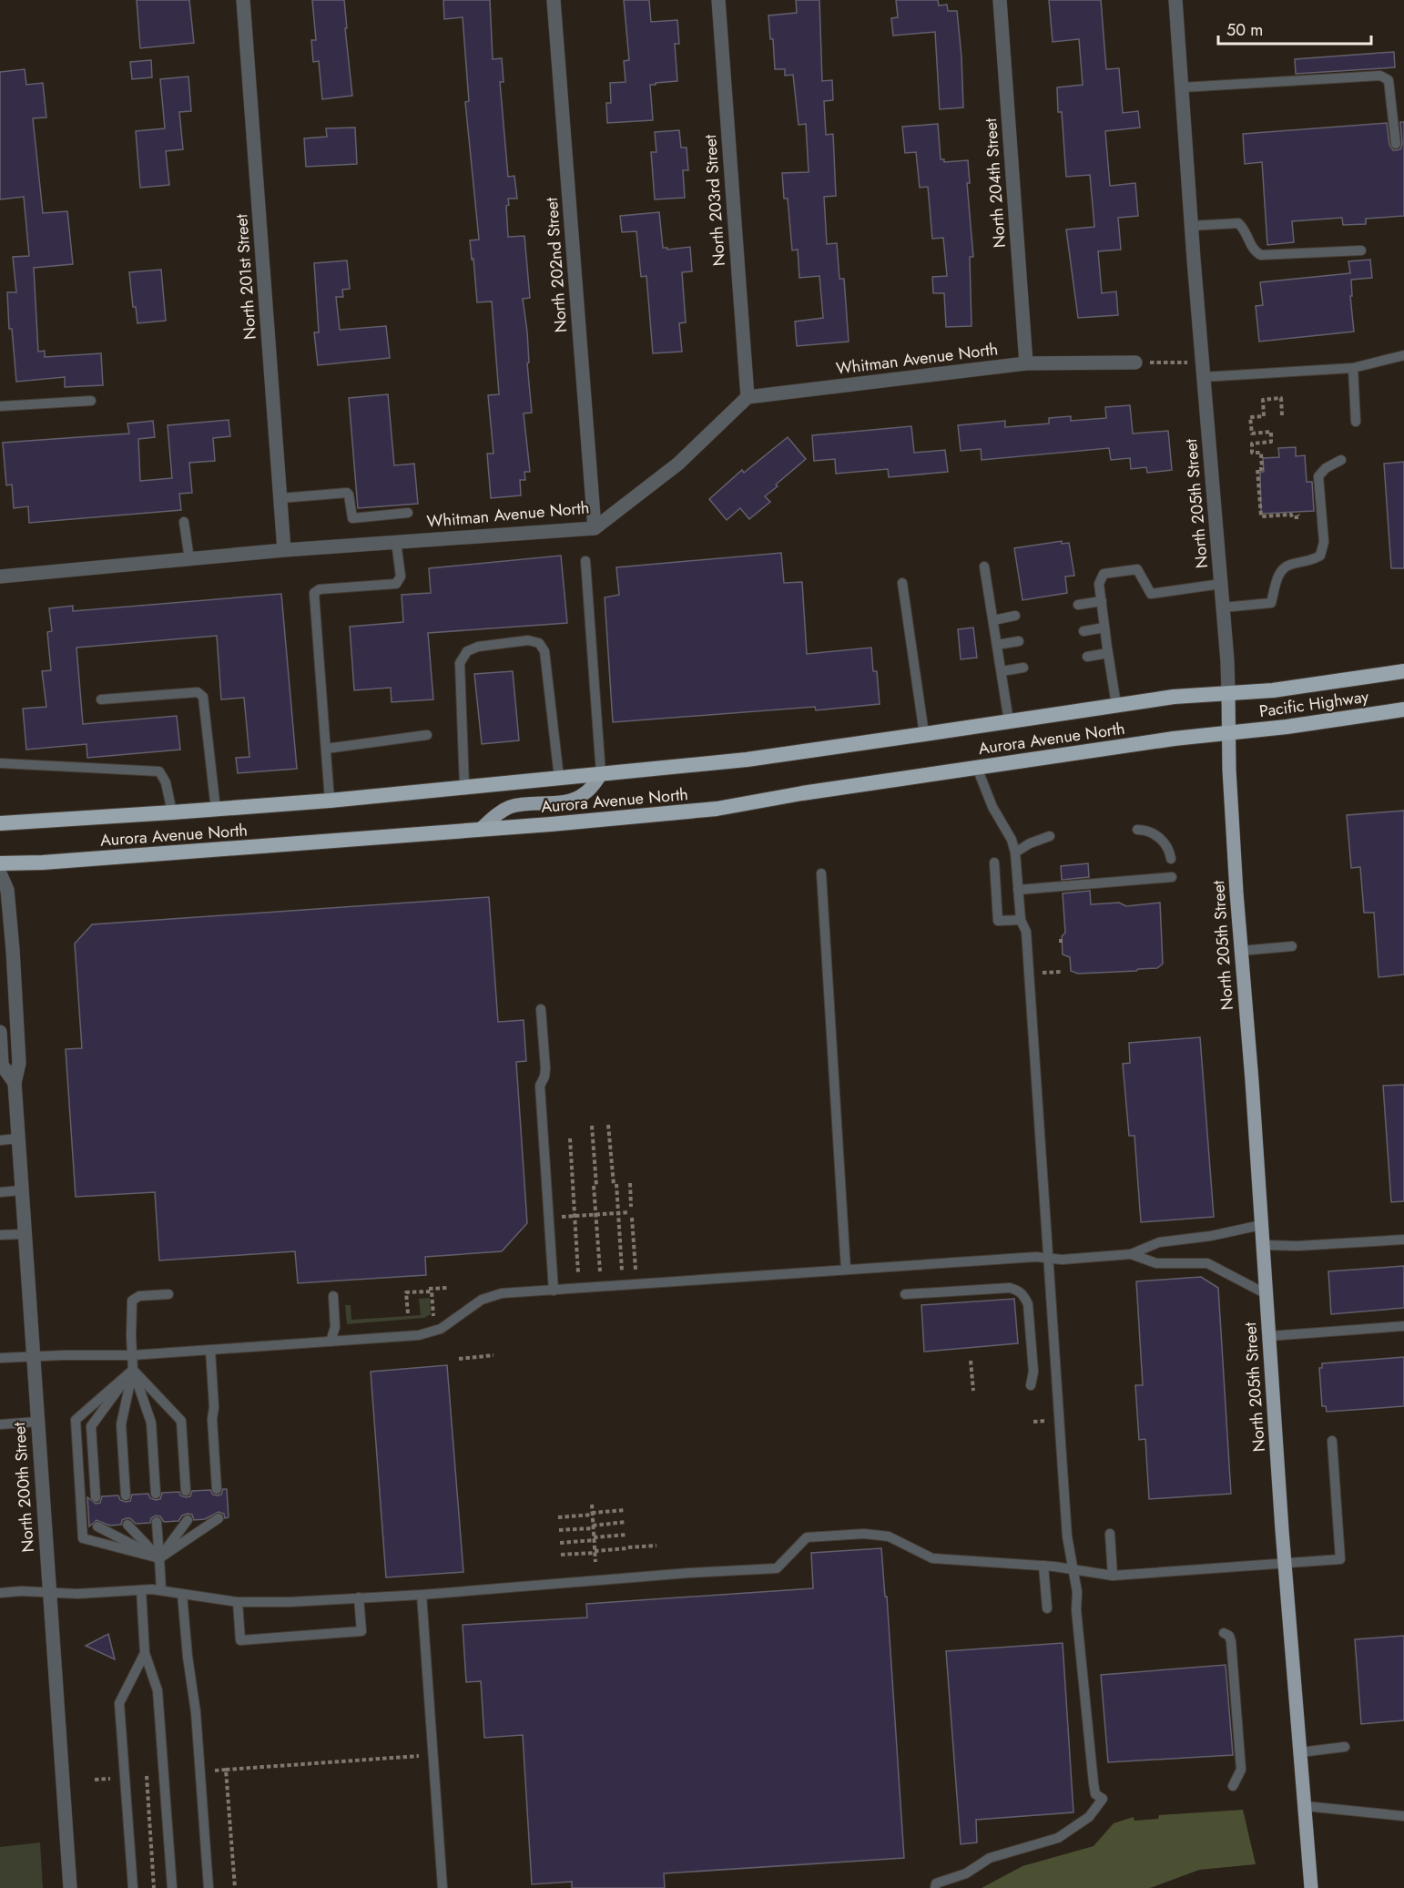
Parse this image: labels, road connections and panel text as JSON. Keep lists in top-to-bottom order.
{
  "streets": {
    "highway": ["Pacific Highway", "Aurora Avenue North"],
    "main road": ["North 205th Street"],
    "street": [
      "North 204th Street",
      "North 203rd Street",
      "North 202nd Street",
      "North 201st Street",
      "Whitman Avenue North",
      "North 200th Street"
    ]
  },
  "crossings": [
    ["North 204th Street", "Whitman Avenue North"],
    ["North 203rd Street", "Whitman Avenue North"],
    ["North 202nd Street", "Whitman Avenue North"],
    ["North 201st Street", "Whitman Avenue North"],
    ["North 205th Street", "Pacific Highway"],
    ["North 205th Street", "Aurora Avenue North"],
    ["Pacific Highway", "Aurora Avenue North"]
  ],
  "scale_bar": "50 m"
}
